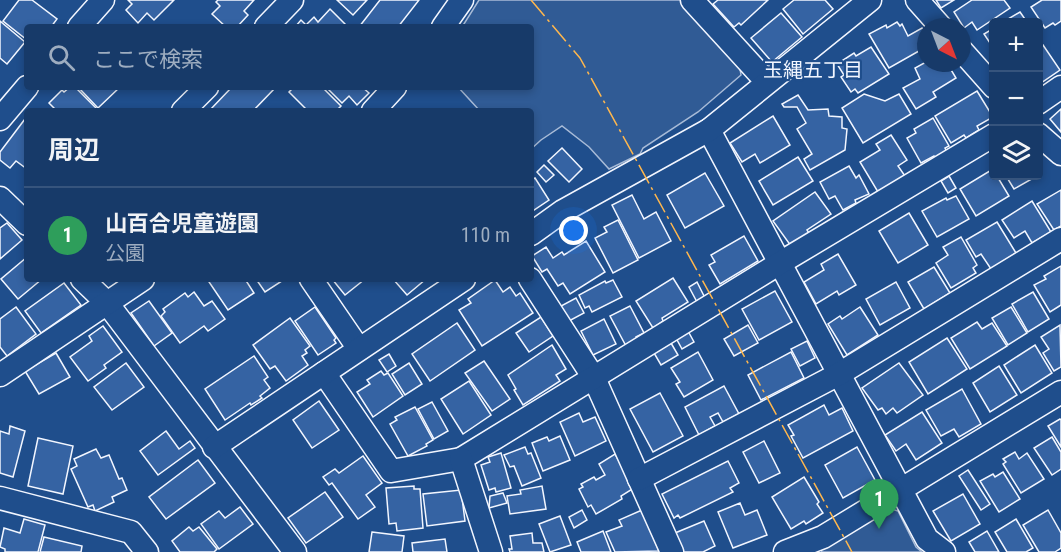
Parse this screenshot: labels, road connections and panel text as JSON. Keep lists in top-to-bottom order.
{
  "districts": ["玉縄五丁目"],
  "north": "bottom right",
  "page": {
    "map_buttons": ["+", "−"],
    "search": "ここで検索",
    "heading": "周辺",
    "list": [
      {
        "mark": "1",
        "name": "山百合児童遊園",
        "note": "公園",
        "value": "110 m"
      }
    ],
    "pins": "1"
  }
}
